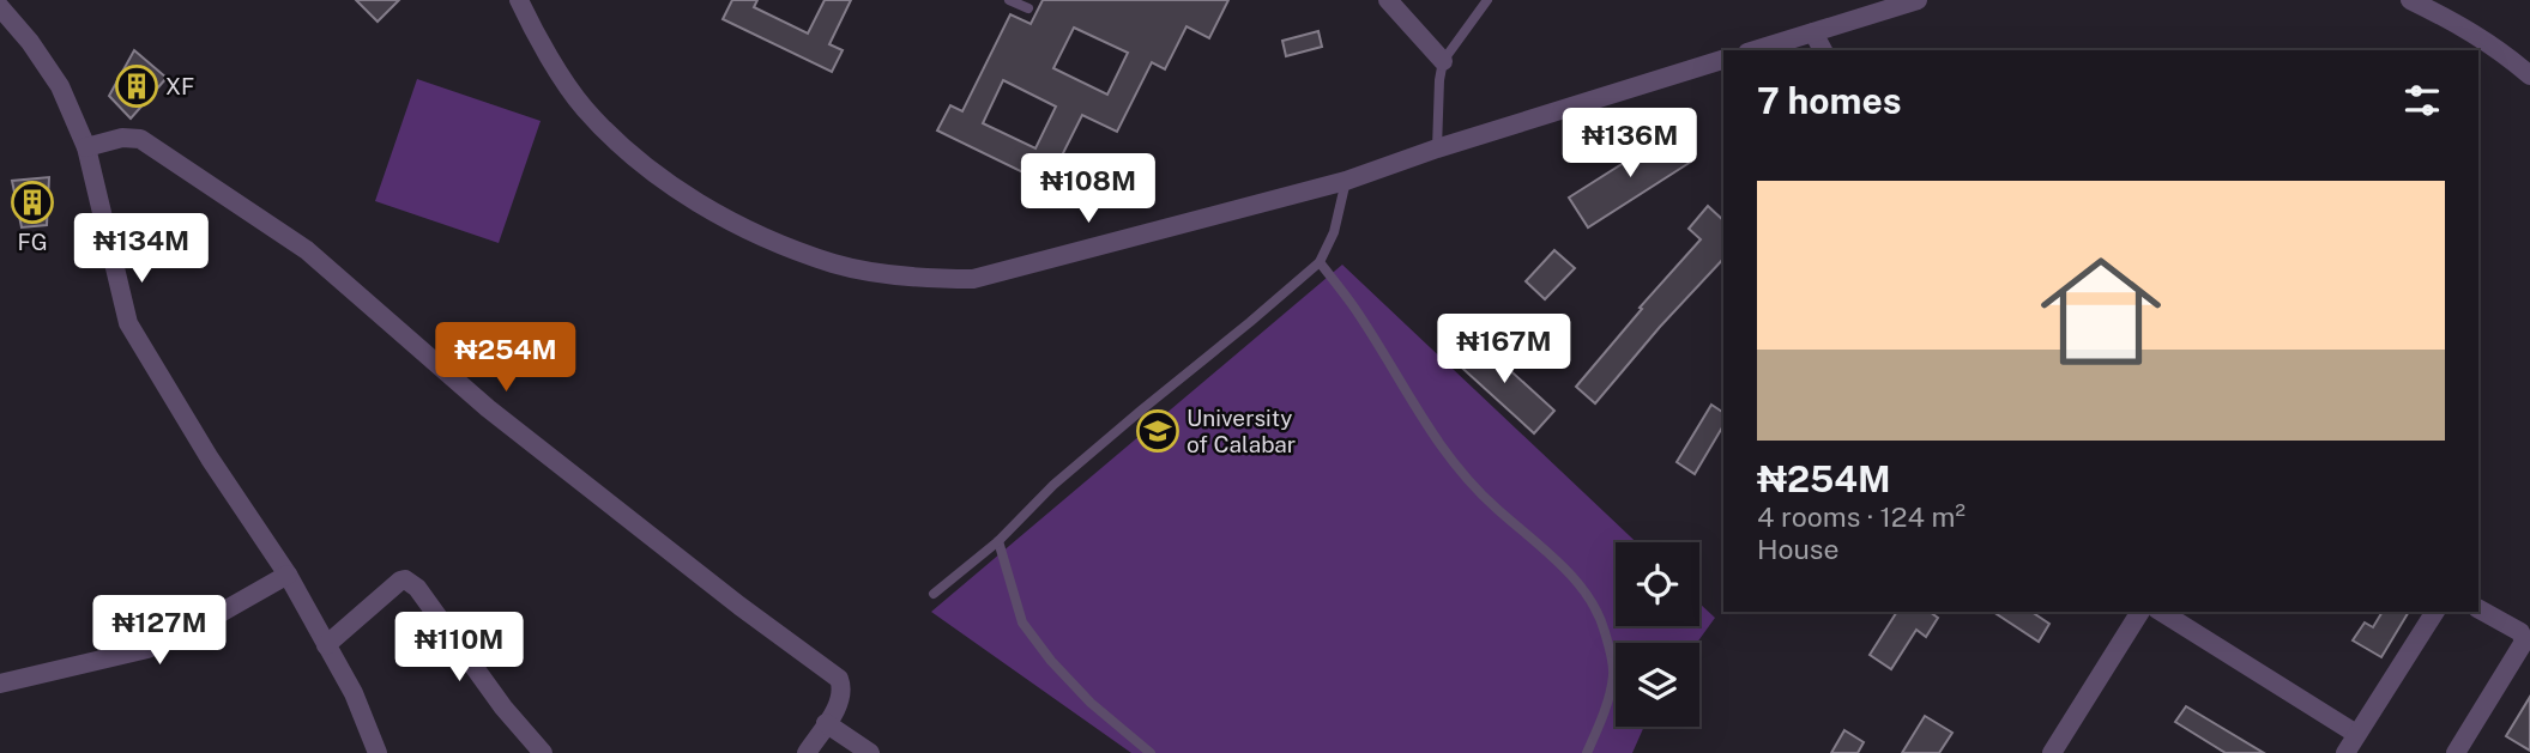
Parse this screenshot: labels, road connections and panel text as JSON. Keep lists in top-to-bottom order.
{
  "places": {
    "building": ["XF", "FG"],
    "school or university": ["University of Calabar"]
  },
  "page": {
    "heading": "7 homes",
    "price": [
      "₦136M",
      "₦108M",
      "₦134M",
      "₦167M",
      "₦254M",
      "₦127M",
      "₦110M"
    ],
    "list": [
      {
        "name": "₦254M",
        "note": "4 rooms · 124 m² · House"
      }
    ]
  }
}
